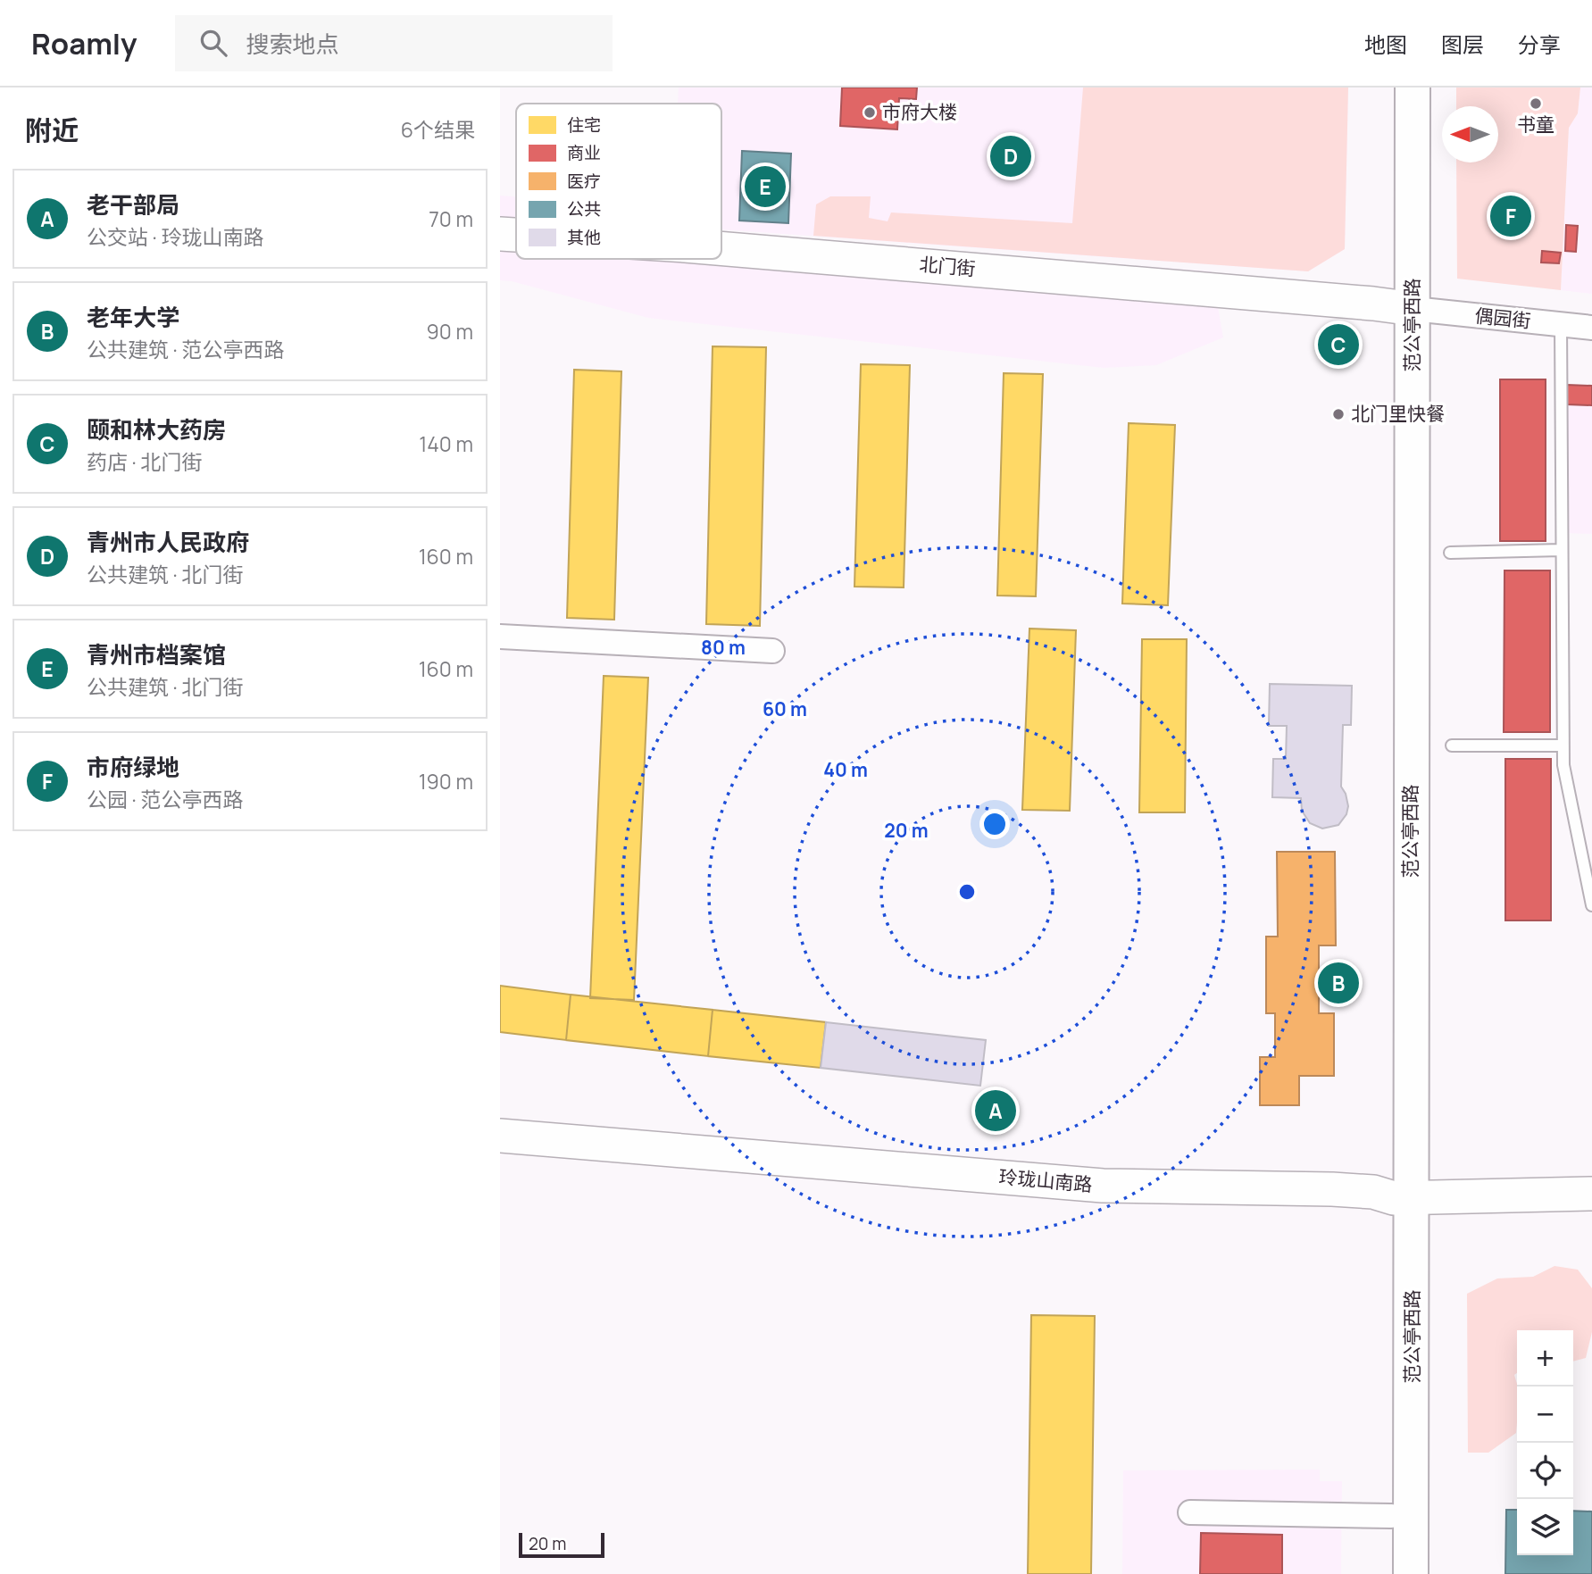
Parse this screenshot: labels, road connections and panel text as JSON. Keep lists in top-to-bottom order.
{
  "streets": {
    "main road": ["范公亭西路"],
    "street": ["北门街", "偶园街", "玲珑山南路"]
  },
  "crossings": [
    ["北门街", "偶园街"],
    ["北门街", "范公亭西路"],
    ["偶园街", "范公亭西路"],
    ["范公亭西路", "玲珑山南路"]
  ],
  "places": ["书童", "市府大楼", "北门里快餐"],
  "legend": [
    "住宅",
    "商业",
    "医疗",
    "公共",
    "其他"
  ],
  "scale_bar": "20 m",
  "north": "left",
  "page": {
    "header": "Roamly",
    "search": "搜索地点",
    "nav": ["地图", "图层", "分享"],
    "heading": ["附近", "6个结果"],
    "pins": [
      "D",
      "E",
      "F",
      "C",
      "B",
      "A"
    ],
    "list": [
      {
        "mark": "A",
        "name": "老干部局",
        "note": "公交站 · 玲珑山南路",
        "value": "70 m"
      },
      {
        "mark": "B",
        "name": "老年大学",
        "note": "公共建筑 · 范公亭西路",
        "value": "90 m"
      },
      {
        "mark": "C",
        "name": "颐和林大药房",
        "note": "药店 · 北门街",
        "value": "140 m"
      },
      {
        "mark": "D",
        "name": "青州市人民政府",
        "note": "公共建筑 · 北门街",
        "value": "160 m"
      },
      {
        "mark": "E",
        "name": "青州市档案馆",
        "note": "公共建筑 · 北门街",
        "value": "160 m"
      },
      {
        "mark": "F",
        "name": "市府绿地",
        "note": "公园 · 范公亭西路",
        "value": "190 m"
      }
    ],
    "map_buttons": ["+", "−"],
    "scale": "20 m"
  },
  "rings": [
    "80 m",
    "60 m",
    "40 m",
    "20 m"
  ]
}
